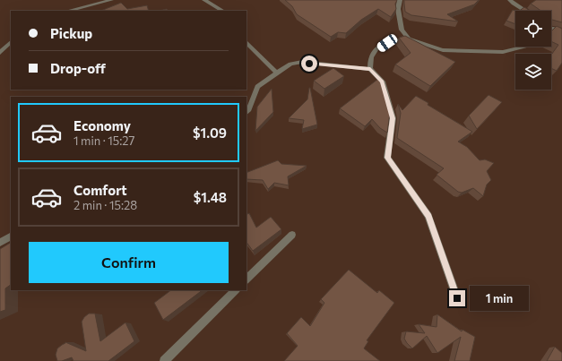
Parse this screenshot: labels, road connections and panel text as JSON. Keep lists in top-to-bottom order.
{
  "page": {
    "banner": ["Pickup", "Drop-off"],
    "list": [
      {
        "name": "Economy",
        "note": "1 min · 15:27",
        "value": "$1.09"
      },
      {
        "name": "Comfort",
        "note": "2 min · 15:28",
        "value": "$1.48"
      }
    ],
    "buttons": "Confirm",
    "bubble": "1 min"
  }
}
